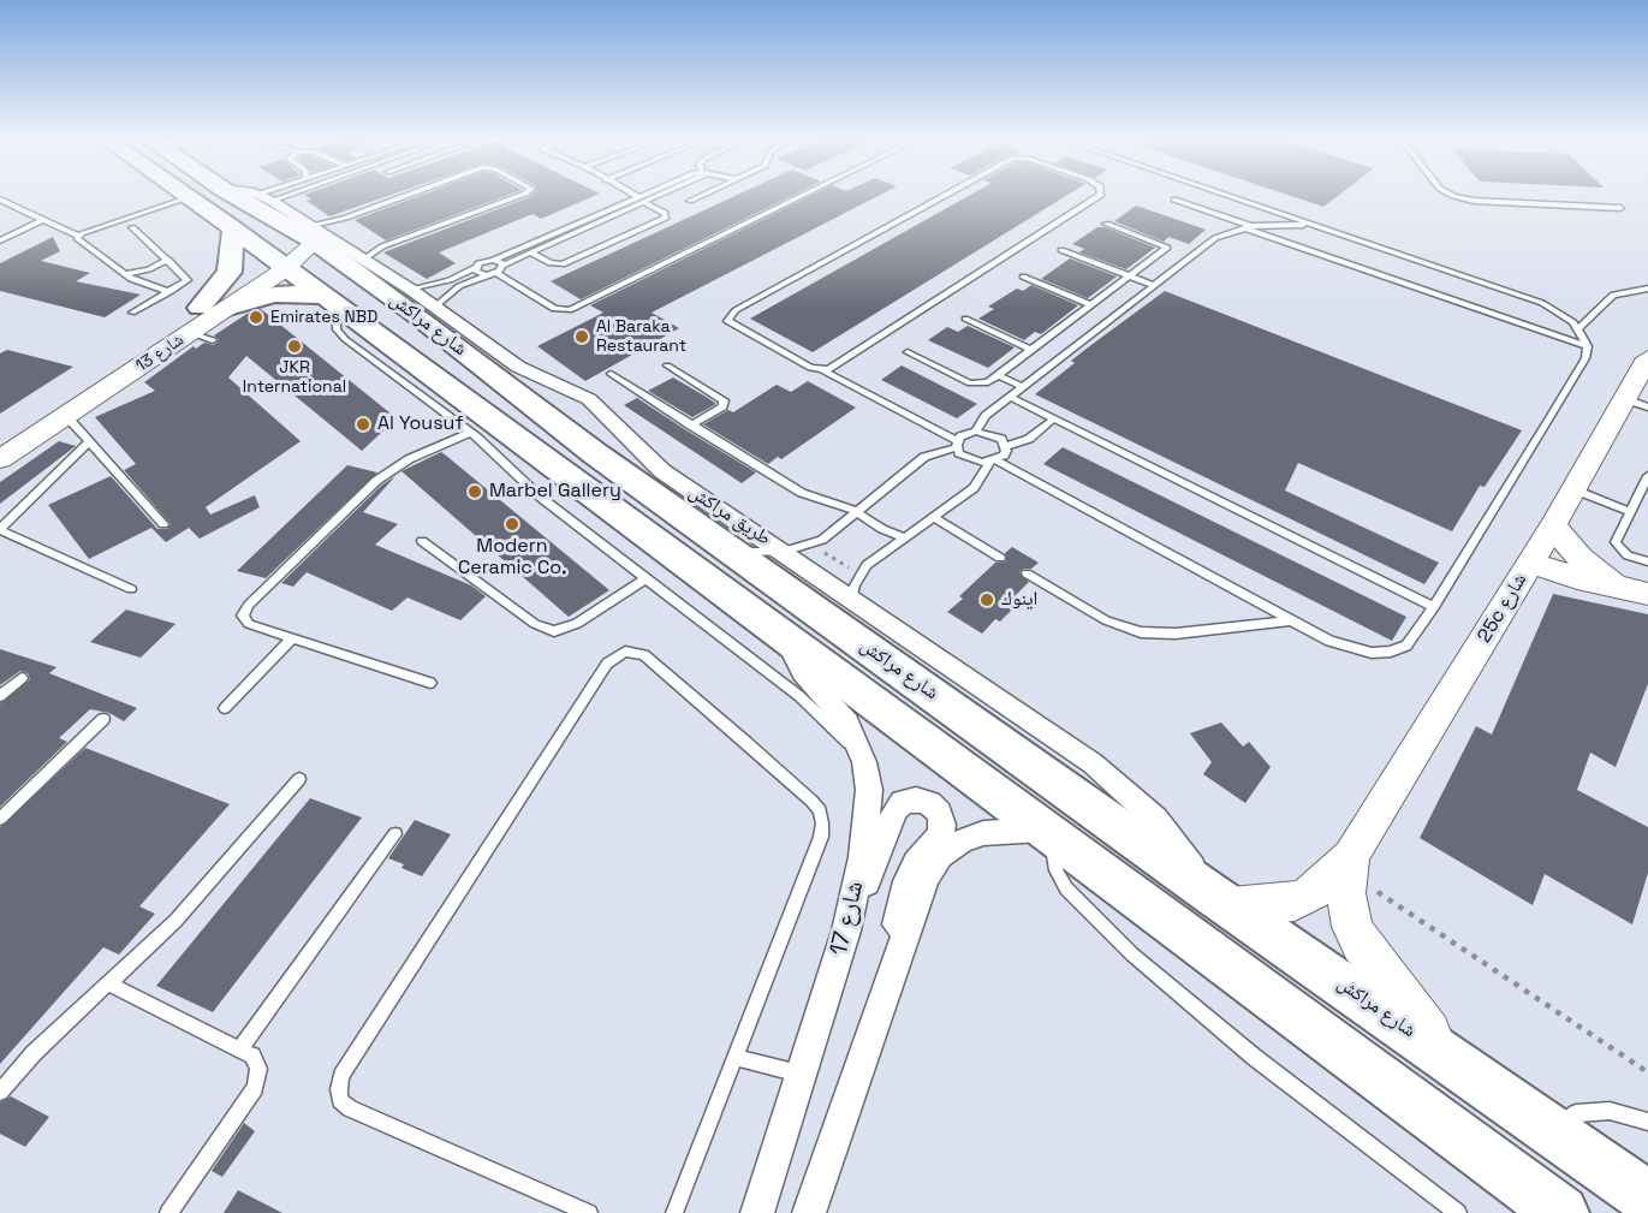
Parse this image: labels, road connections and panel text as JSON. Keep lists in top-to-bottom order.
{
  "streets": {
    "main road": ["شارع مراكش"],
    "street": [
      "شارع 13",
      "طريق مراكش",
      "25c شارع",
      "شارع 17"
    ]
  },
  "crossings": [
    ["شارع مراكش", "شارع 13"],
    ["شارع مراكش", "طريق مراكش"],
    ["شارع مراكش", "25c شارع"],
    ["شارع مراكش", "شارع 17"],
    ["شارع 13", "طريق مراكش"],
    ["طريق مراكش", "25c شارع"]
  ],
  "places": [
    "Emirates NBD",
    "Al Baraka Restaurant",
    "JKR International",
    "Al Yousuf",
    "Marbel Gallery",
    "Modern Ceramic Co.",
    "اينوك"
  ]
}
